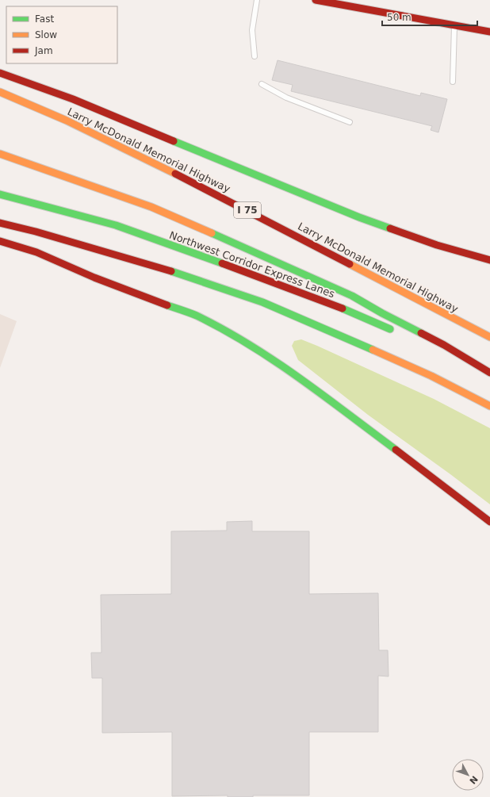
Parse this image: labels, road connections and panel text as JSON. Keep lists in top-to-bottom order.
{
  "streets": {
    "main road": ["Larry McDonald Memorial Highway", "I 75", "Northwest Corridor Express Lanes"]
  },
  "legend": ["Fast", "Slow", "Jam"],
  "scale_bar": "50 m",
  "north": "bottom right"
}
